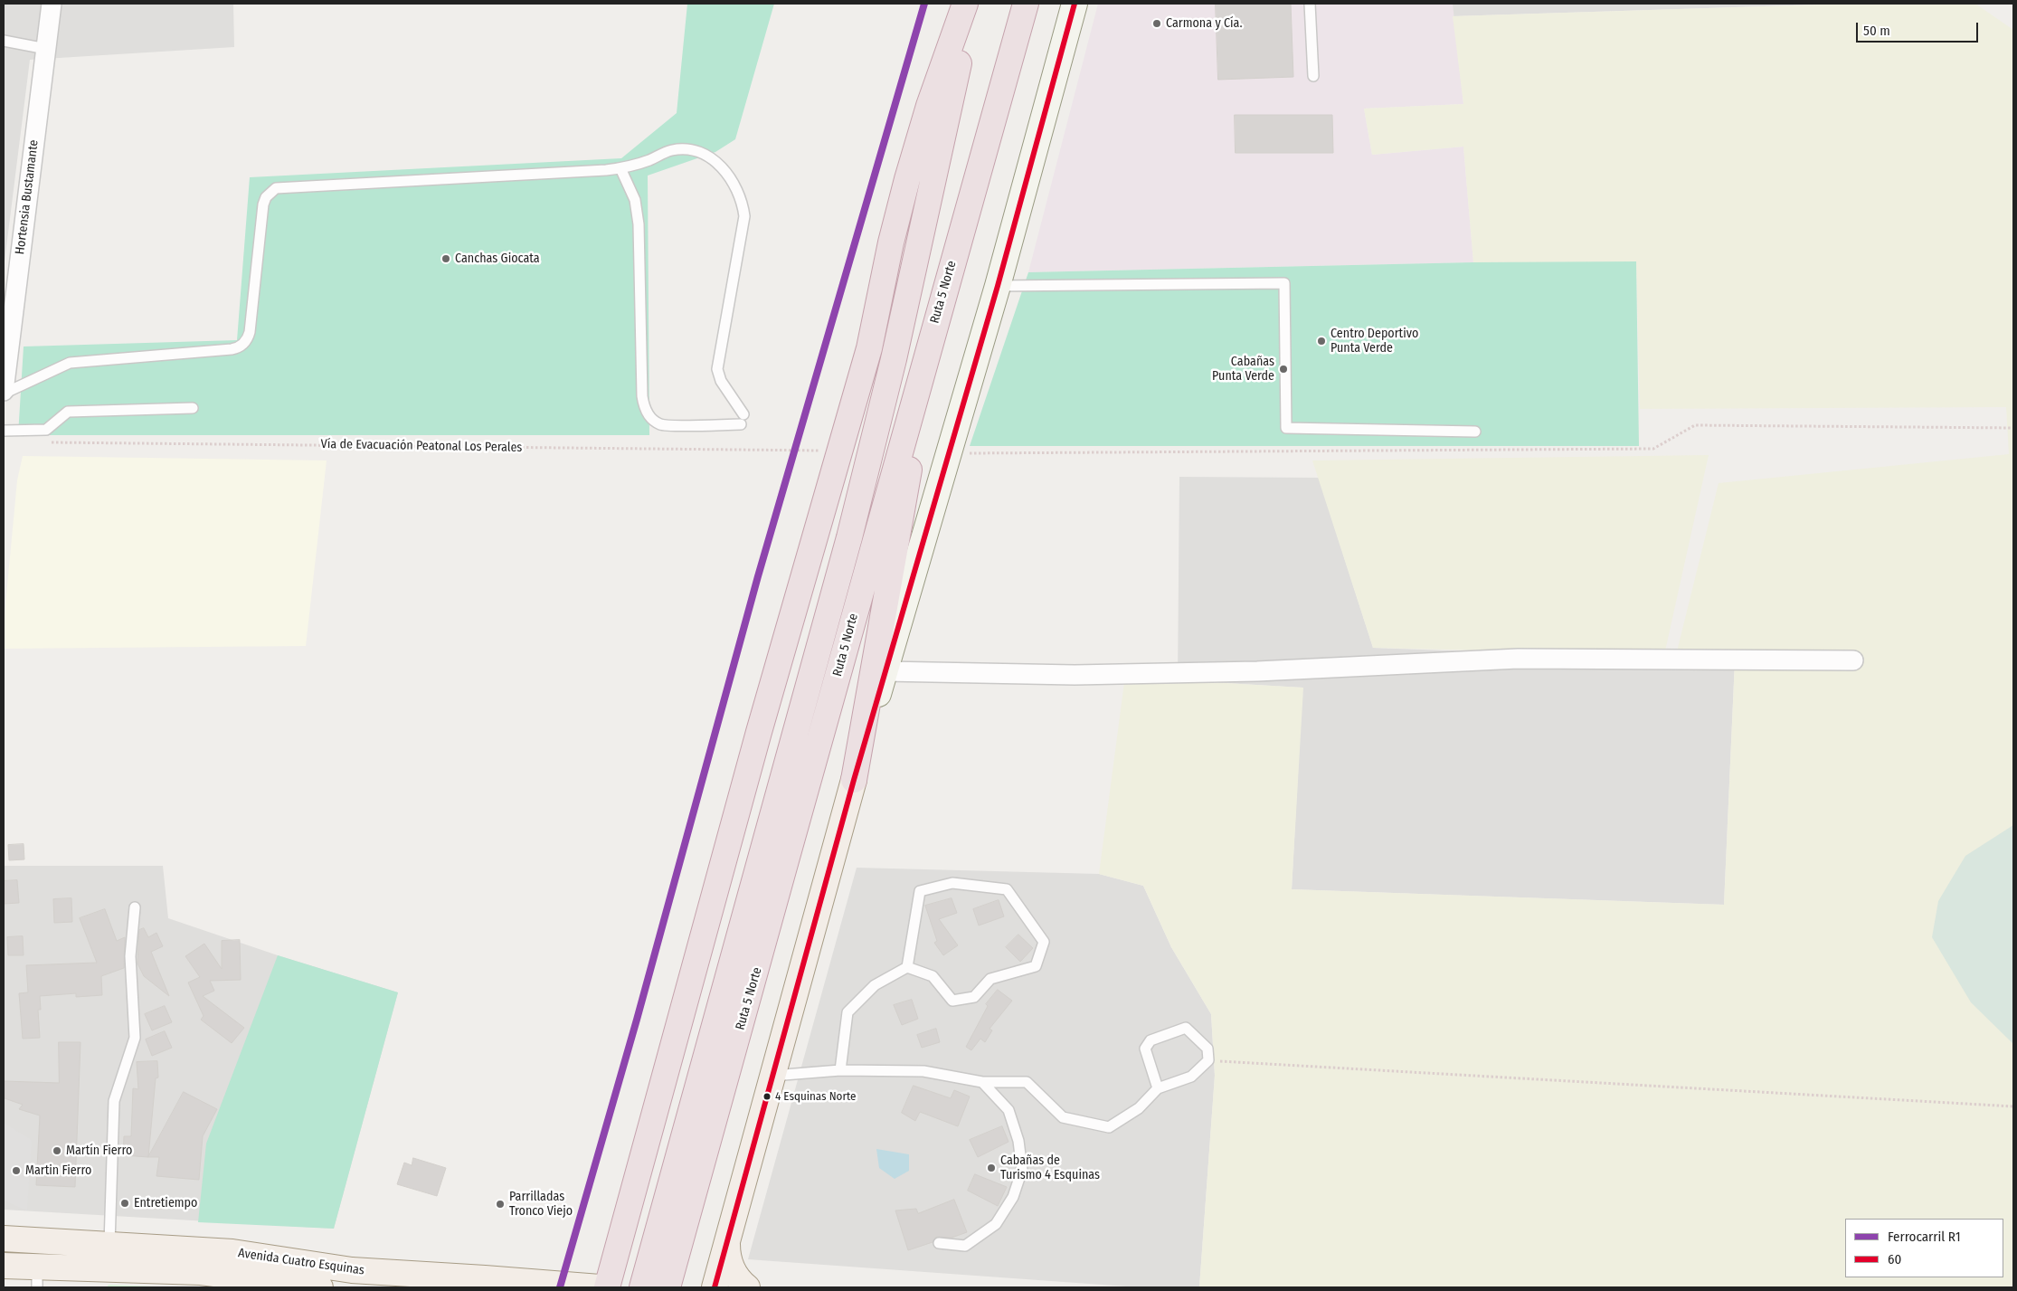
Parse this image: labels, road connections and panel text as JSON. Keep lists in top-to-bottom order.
{
  "streets": {
    "highway": ["Ruta 5 Norte"],
    "main road": ["Avenida Cuatro Esquinas"],
    "street": ["Hortensia Bustamante"],
    "path": ["Vía de Evacuación Peatonal Los Perales"]
  },
  "places": [
    "Carmona y Cía.",
    "Canchas Giocata",
    "Centro Deportivo Punta Verde",
    "Cabañas Punta Verde",
    "4 Esquinas Norte",
    "Martín Fierro",
    "Cabañas de Turismo 4 Esquinas",
    "Martin Fierro",
    "Entretiempo",
    "Parrilladas Tronco Viejo"
  ],
  "lines": ["rail line R1", "transit line 60"],
  "legend": ["Ferrocarril R1", "60"],
  "scale_bar": "50 m"
}
